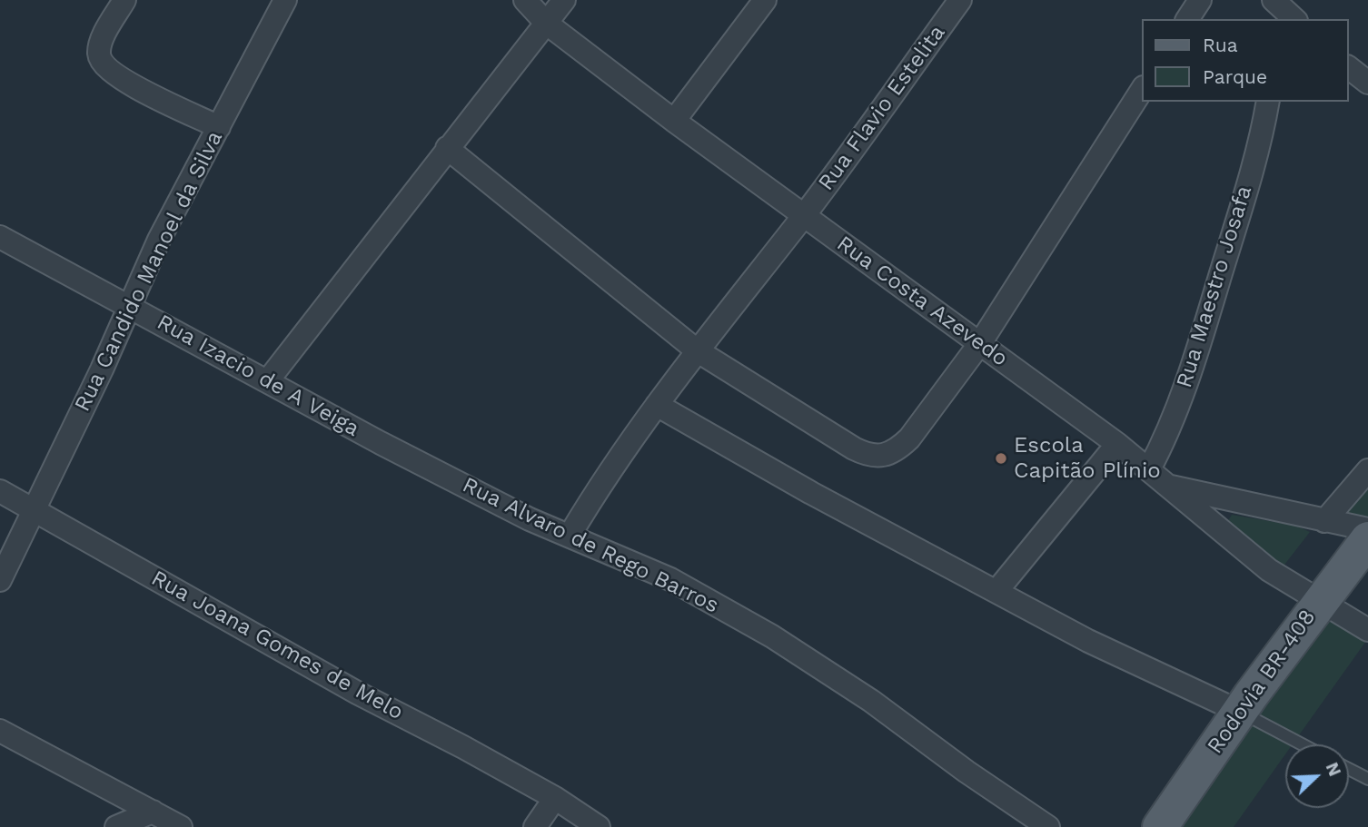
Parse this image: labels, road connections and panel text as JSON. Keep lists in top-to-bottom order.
{
  "streets": {
    "main road": ["Rodovia BR-408"],
    "street": [
      "Rua Flavio Estelita",
      "Rua Candido Manoel da Silva",
      "Rua Maestro Josafa",
      "Rua Costa Azevedo",
      "Rua Izacio de A Veiga",
      "Rua Alvaro de Rego Barros",
      "Rua Joana Gomes de Melo"
    ]
  },
  "crossings": [
    ["Rua Flavio Estelita", "Rua Costa Azevedo"],
    ["Rua Flavio Estelita", "Rua Alvaro de Rego Barros"],
    ["Rua Candido Manoel da Silva", "Rua Izacio de A Veiga"],
    ["Rua Candido Manoel da Silva", "Rua Joana Gomes de Melo"],
    ["Rua Maestro Josafa", "Rua Costa Azevedo"],
    ["Rua Costa Azevedo", "Rodovia BR-408"],
    ["Rua Izacio de A Veiga", "Rua Alvaro de Rego Barros"]
  ],
  "places": ["Escola Capitão Plínio"],
  "legend": ["Rua", "Parque"],
  "north": "top right"
}
